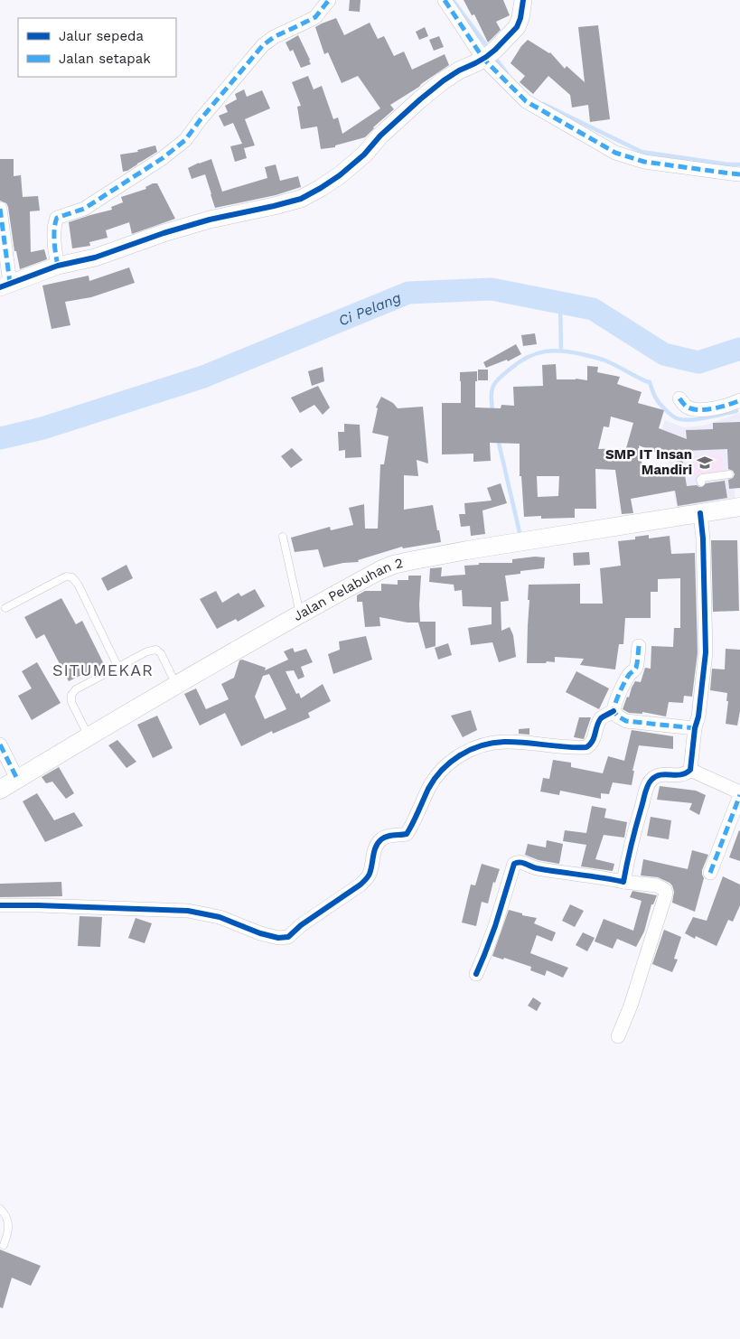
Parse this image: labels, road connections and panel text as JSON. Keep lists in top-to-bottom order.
{
  "streets": {
    "main road": ["Jalan Pelabuhan 2"]
  },
  "districts": ["SITUMEKAR"],
  "water": ["Ci Pelang"],
  "places": {
    "school or university": ["SMP IT Insan Mandiri"]
  },
  "legend": ["Jalur sepeda", "Jalan setapak"]
}
